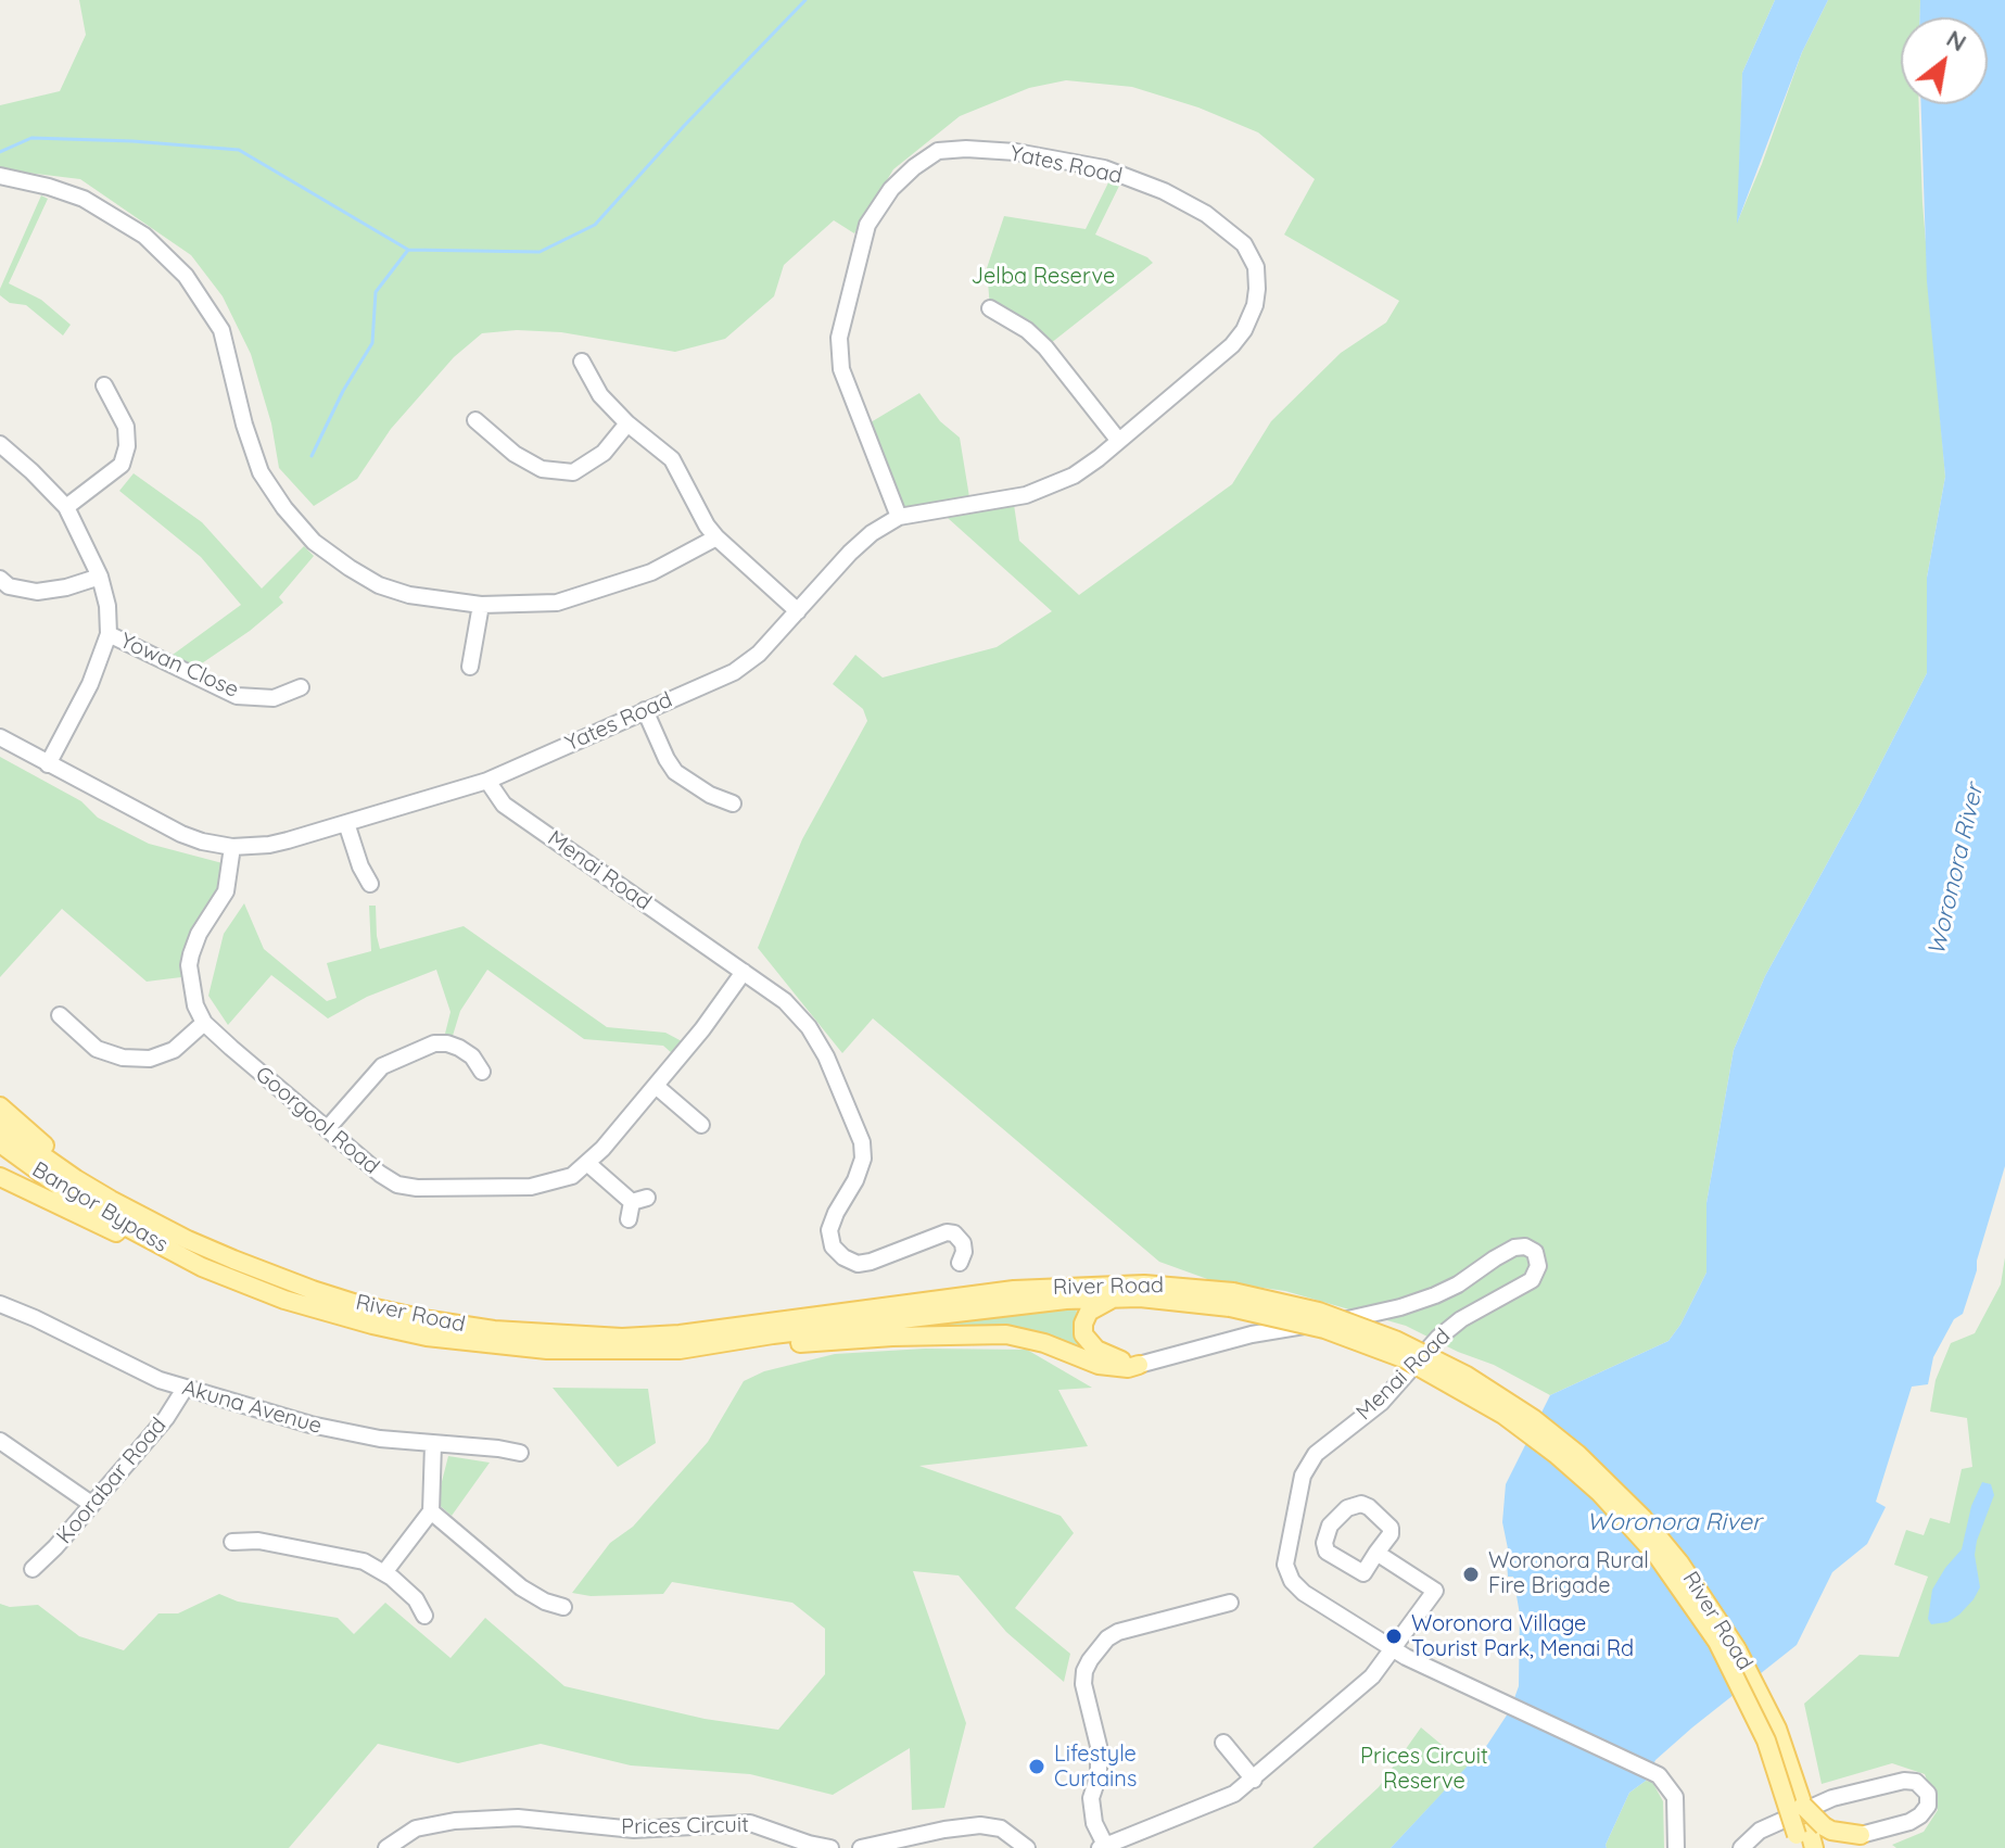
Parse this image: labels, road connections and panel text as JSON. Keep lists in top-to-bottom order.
{
  "streets": {
    "main road": ["Bangor Bypass", "River Road"],
    "street": [
      "Yates Road",
      "Yowan Close",
      "Menai Road",
      "Goorgool Road",
      "Akuna Avenue",
      "Koorabar Road",
      "Prices Circuit"
    ]
  },
  "crossings": [
    ["Yates Road", "Menai Road"],
    ["Menai Road", "Goorgool Road"],
    ["Bangor Bypass", "River Road"],
    ["Akuna Avenue", "Koorabar Road"]
  ],
  "water": ["Woronora River"],
  "parks": ["Jelba Reserve", "Prices Circuit Reserve"],
  "places": ["Woronora Rural Fire Brigade", "Woronora Village Tourist Park, Menai Rd", "Lifestyle Curtains"],
  "north": "top right"
}
